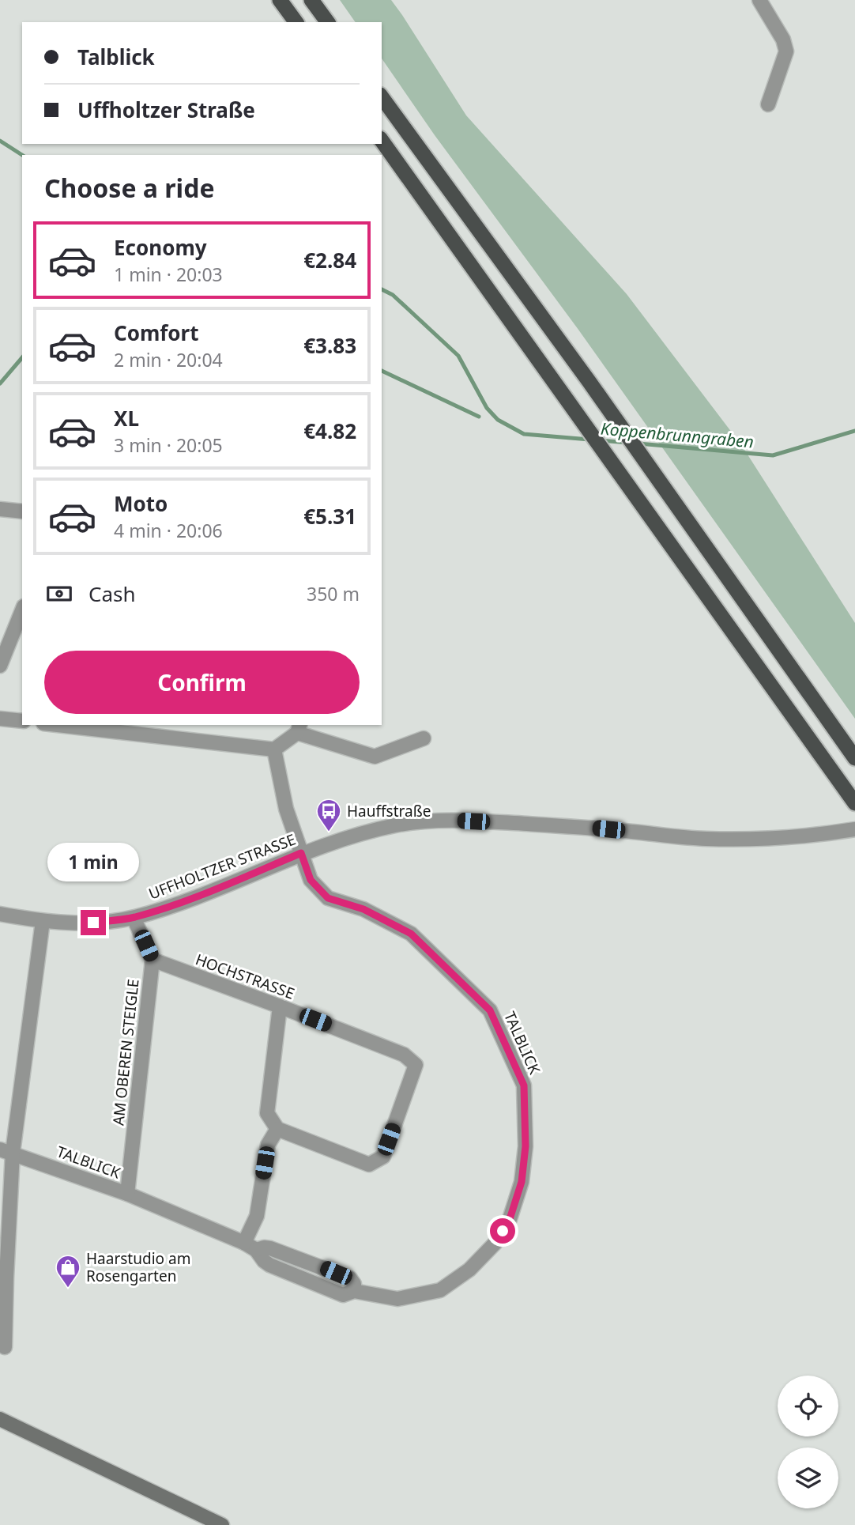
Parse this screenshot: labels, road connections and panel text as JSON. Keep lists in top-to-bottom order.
{
  "streets": {
    "street": [
      "UFFHOLTZER STRASSE",
      "HOCHSTRASSE",
      "TALBLICK",
      "AM OBEREN STEIGLE"
    ]
  },
  "crossings": [
    ["UFFHOLTZER STRASSE", "TALBLICK"],
    ["UFFHOLTZER STRASSE", "AM OBEREN STEIGLE"],
    ["HOCHSTRASSE", "AM OBEREN STEIGLE"],
    ["TALBLICK", "AM OBEREN STEIGLE"]
  ],
  "water": ["Koppenbrunngraben"],
  "places": {
    "bus stop": ["Hauffstraße"],
    "shop": ["Haarstudio am Rosengarten"]
  },
  "page": {
    "banner": ["Talblick", "Uffholtzer Straße"],
    "heading": "Choose a ride",
    "list": [
      {
        "name": "Economy",
        "note": "1 min · 20:03",
        "value": "€2.84"
      },
      {
        "name": "Comfort",
        "note": "2 min · 20:04",
        "value": "€3.83"
      },
      {
        "name": "XL",
        "note": "3 min · 20:05",
        "value": "€4.82"
      },
      {
        "name": "Moto",
        "note": "4 min · 20:06",
        "value": "€5.31"
      }
    ],
    "pay": ["Cash", "350 m"],
    "buttons": "Confirm",
    "bubble": "1 min"
  }
}
